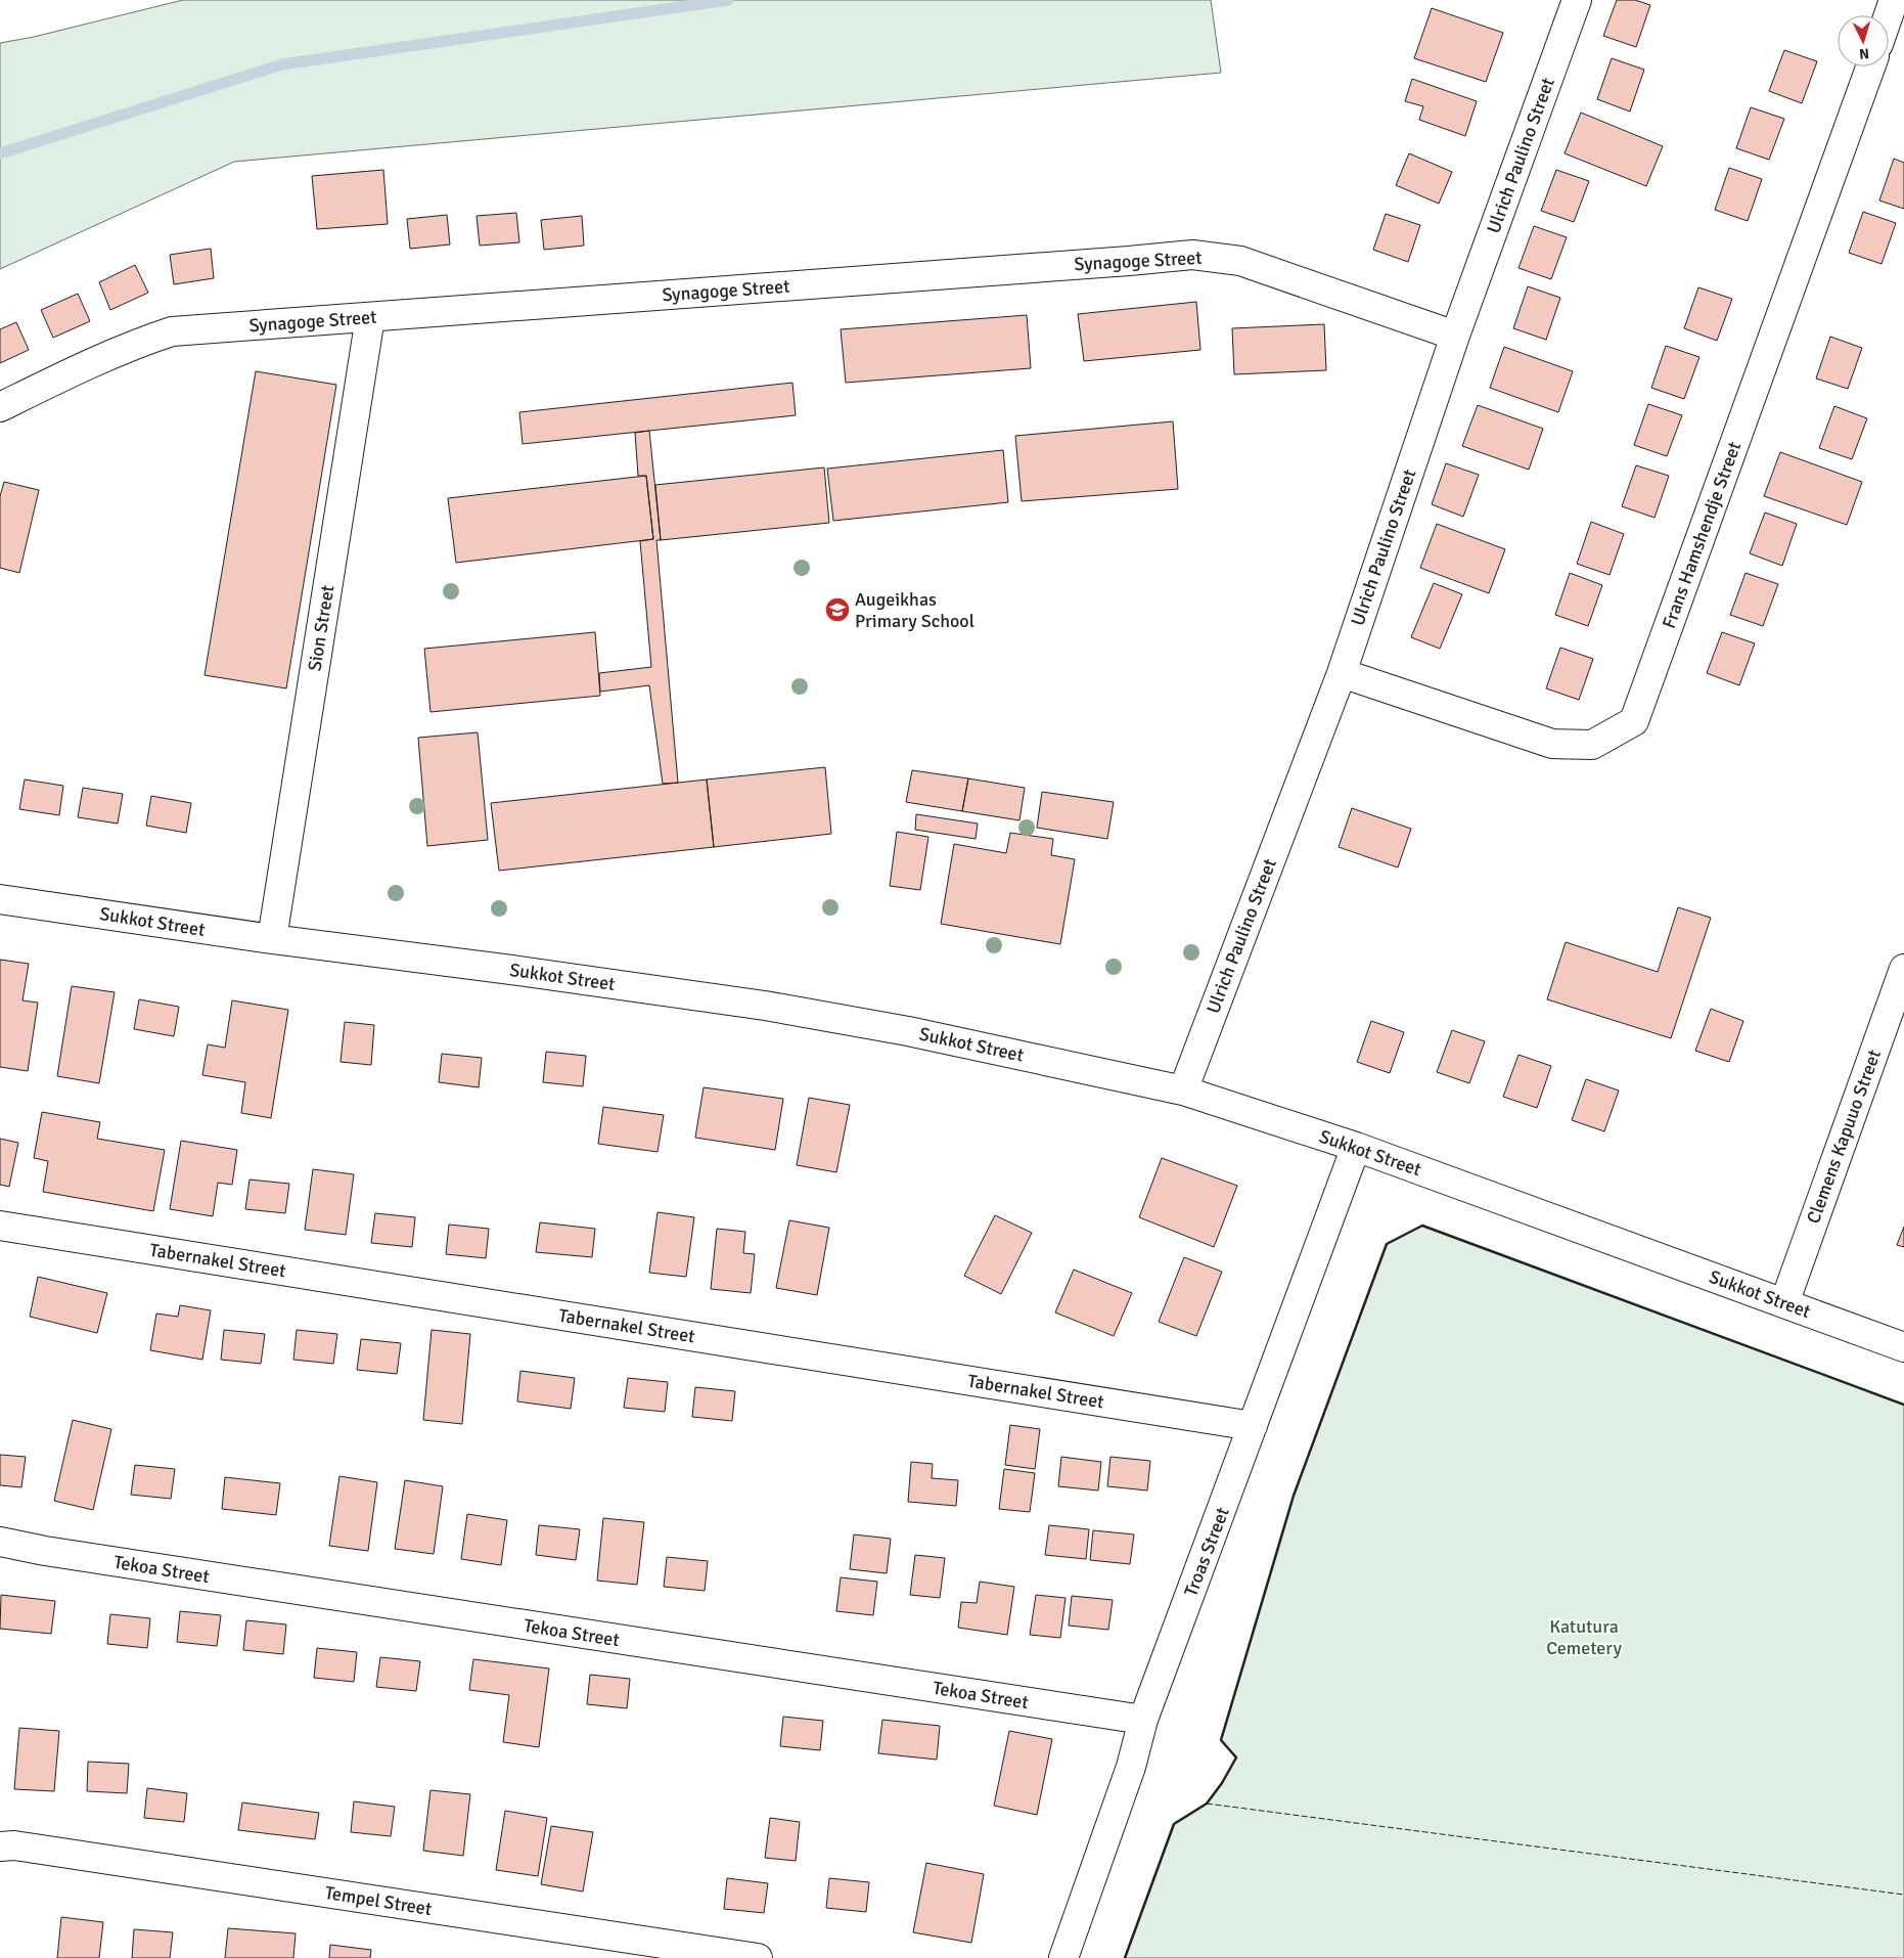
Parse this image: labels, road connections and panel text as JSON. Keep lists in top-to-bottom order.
{
  "streets": {
    "street": [
      "Ulrich Paulino Street",
      "Synagoge Street",
      "Frans Hamshendje Street",
      "Sion Street",
      "Sukkot Street",
      "Clemens Kapuuo Street",
      "Tabernakel Street",
      "Troas Street",
      "Tekoa Street",
      "Tempel Street"
    ]
  },
  "crossings": [
    ["Ulrich Paulino Street", "Synagoge Street"],
    ["Ulrich Paulino Street", "Frans Hamshendje Street"],
    ["Ulrich Paulino Street", "Sukkot Street"],
    ["Synagoge Street", "Sion Street"],
    ["Sion Street", "Sukkot Street"],
    ["Sukkot Street", "Clemens Kapuuo Street"],
    ["Sukkot Street", "Troas Street"],
    ["Tabernakel Street", "Troas Street"],
    ["Troas Street", "Tekoa Street"]
  ],
  "parks": ["Katutura Cemetery"],
  "places": {
    "school or university": ["Augeikhas Primary School"]
  },
  "north": "bottom"
}
